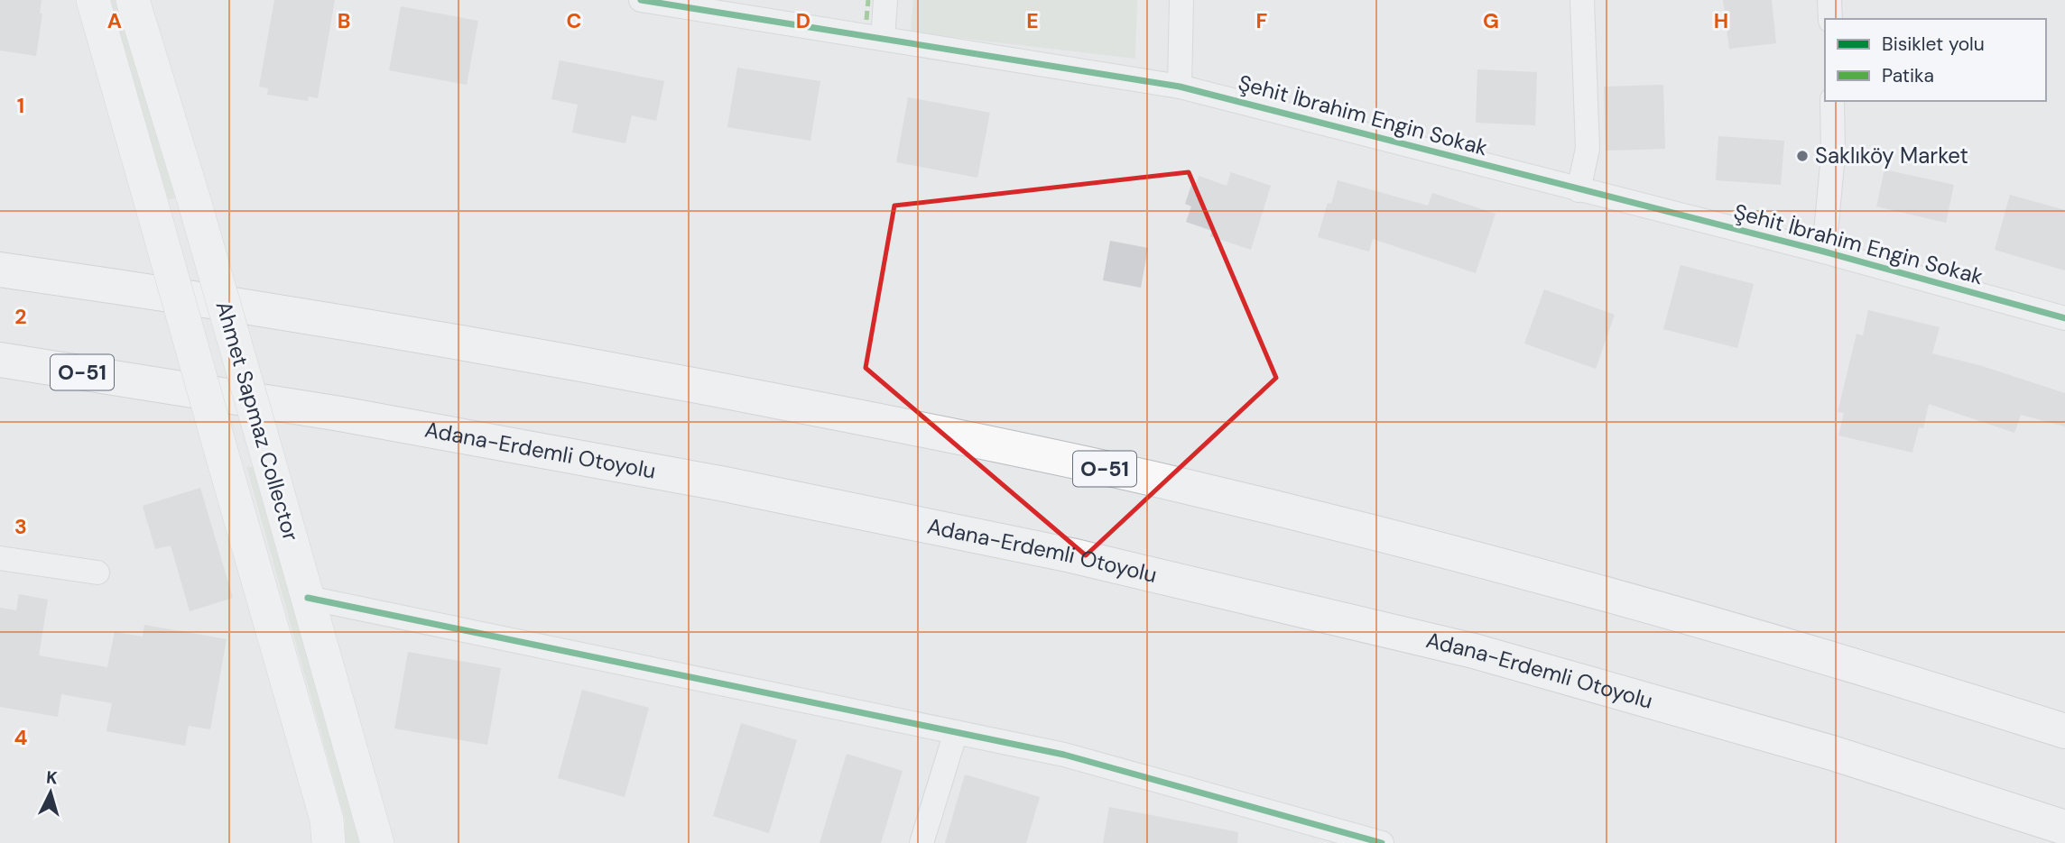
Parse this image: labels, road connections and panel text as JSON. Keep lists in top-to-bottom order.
{
  "streets": {
    "highway": ["O-51", "Adana-Erdemli Otoyolu"],
    "main road": ["Ahmet Sapmaz Collector"],
    "street": ["Şehit İbrahim Engin Sokak"]
  },
  "places": ["Saklıköy Market"],
  "legend": ["Bisiklet yolu", "Patika"],
  "north": "top",
  "grid": {
    "columns": [
      "A",
      "B",
      "C",
      "D",
      "E",
      "F",
      "G",
      "H"
    ],
    "rows": [
      "1",
      "2",
      "3",
      "4"
    ]
  }
}
